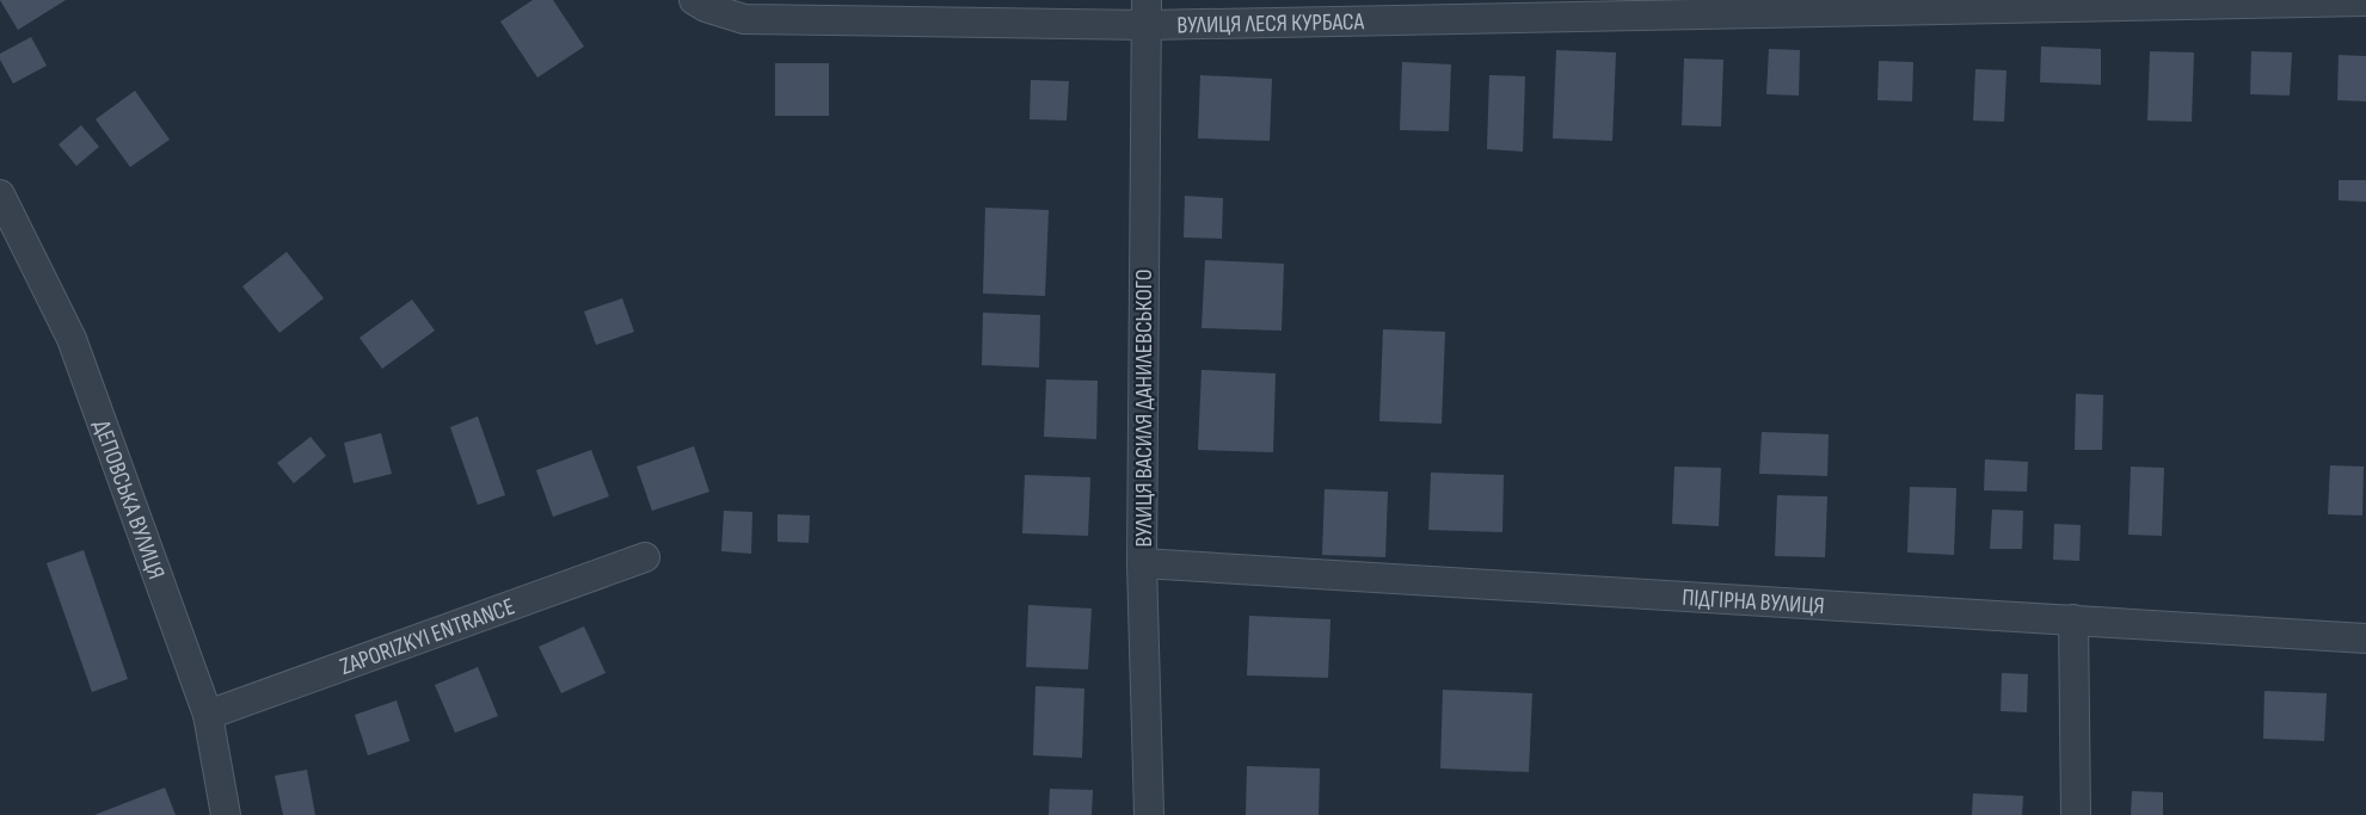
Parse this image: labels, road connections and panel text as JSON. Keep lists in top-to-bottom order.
{
  "streets": {
    "street": [
      "ВУЛИЦЯ ЛЕСЯ КУРБАСА",
      "ВУЛИЦЯ ВАСИЛЯ ДАНИЛЕВСЬКОГО",
      "ДЕПОВСЬКА ВУЛИЦЯ",
      "ПІДГІРНА ВУЛИЦЯ",
      "ZAPORIZKYI ENTRANCE"
    ]
  },
  "crossings": [
    ["ВУЛИЦЯ ЛЕСЯ КУРБАСА", "ВУЛИЦЯ ВАСИЛЯ ДАНИЛЕВСЬКОГО"],
    ["ВУЛИЦЯ ВАСИЛЯ ДАНИЛЕВСЬКОГО", "ПІДГІРНА ВУЛИЦЯ"],
    ["ДЕПОВСЬКА ВУЛИЦЯ", "ZAPORIZKYI ENTRANCE"]
  ]
}
